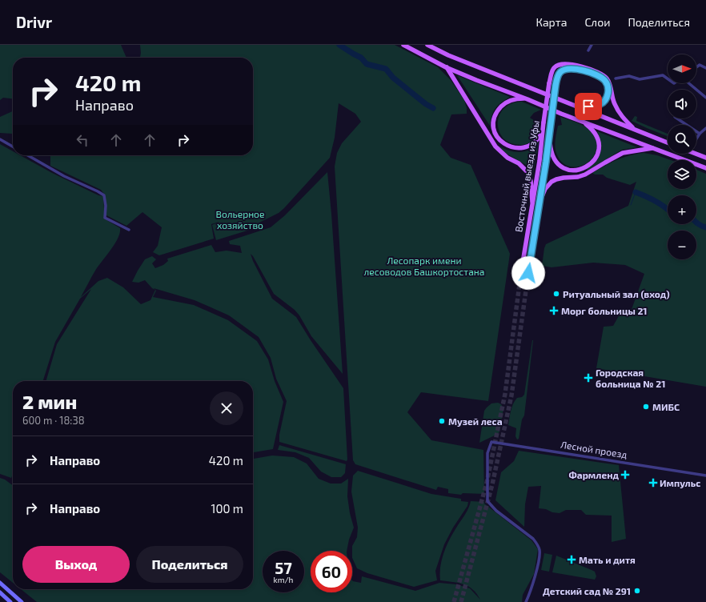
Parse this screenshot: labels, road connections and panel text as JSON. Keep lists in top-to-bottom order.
{
  "streets": {
    "main road": ["Восточный выезд из Уфы"],
    "street": ["Лесной проезд"]
  },
  "parks": ["Вольерное хозяйство", "Лесопарк имени лесоводов Башкортостана"],
  "places": {
    "other": [
      "Ритуальный зал (вход)",
      "МИБС",
      "Музей леса",
      "Детский сад № 291"
    ],
    "health": [
      "Морг больницы 21",
      "Городская больница № 21",
      "Фармленд",
      "Импульс",
      "Мать и дитя"
    ]
  },
  "north": "right",
  "page": {
    "header": "Drivr",
    "nav": ["Карта", "Слои", "Поделиться"],
    "map_buttons": ["+", "−"],
    "turn": ["420 m", "Направо"],
    "heading": ["2 мин", "600 m · 18:38"],
    "list": [
      {
        "name": "Направо",
        "value": "420 m"
      },
      {
        "name": "Направо",
        "value": "100 m"
      }
    ],
    "buttons": ["Выход", "Поделиться"],
    "speed": "57 km/h",
    "limit": "60"
  }
}
